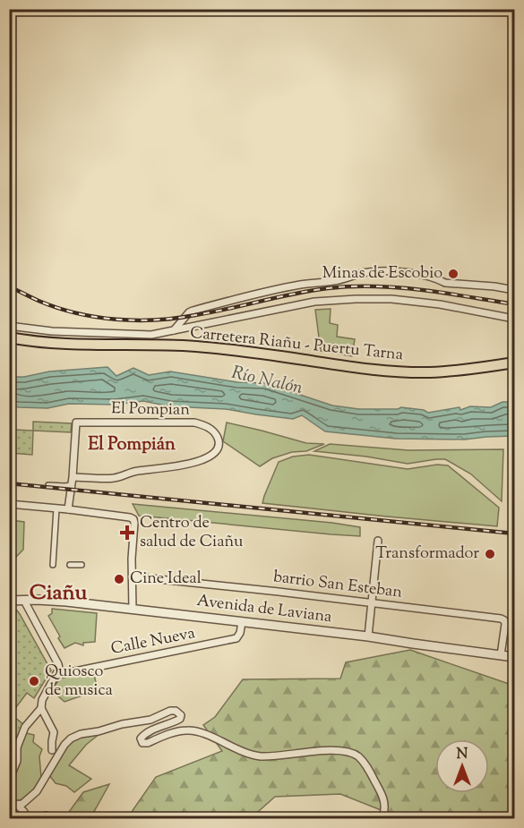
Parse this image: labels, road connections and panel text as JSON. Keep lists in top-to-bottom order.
{
  "streets": {
    "main road": ["Carretera Riañu - Puertu Tarna"],
    "street": [
      "El Pompian",
      "barrio San Esteban",
      "Avenida de Laviana",
      "Calle Nueva"
    ]
  },
  "crossings": [
    ["barrio San Esteban", "Avenida de Laviana"],
    ["Avenida de Laviana", "Calle Nueva"]
  ],
  "districts": ["El Pompián", "Ciañu"],
  "water": ["Río Nalón"],
  "places": {
    "other": [
      "Minas de Escobio",
      "Transformador",
      "Cine Ideal",
      "Quiosco de musica"
    ],
    "health": ["Centro de salud de Ciañu"]
  },
  "north": "top"
}
